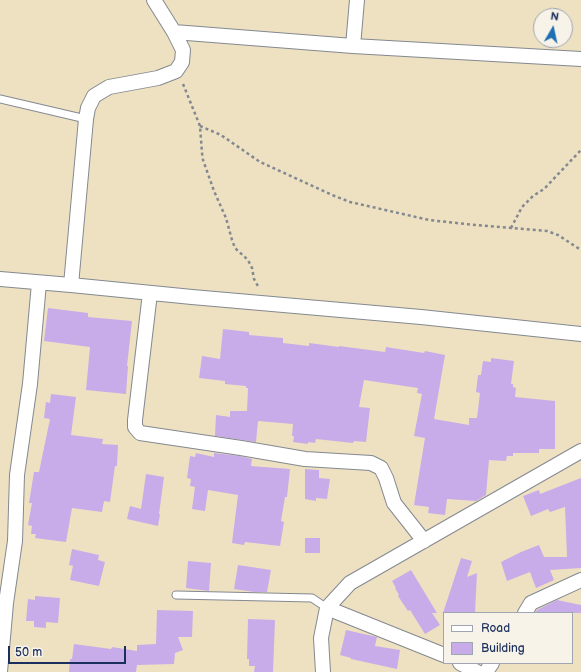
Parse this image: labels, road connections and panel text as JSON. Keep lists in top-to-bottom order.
{
  "legend": ["Road", "Building"],
  "scale_bar": "50 m",
  "north": "top"
}
